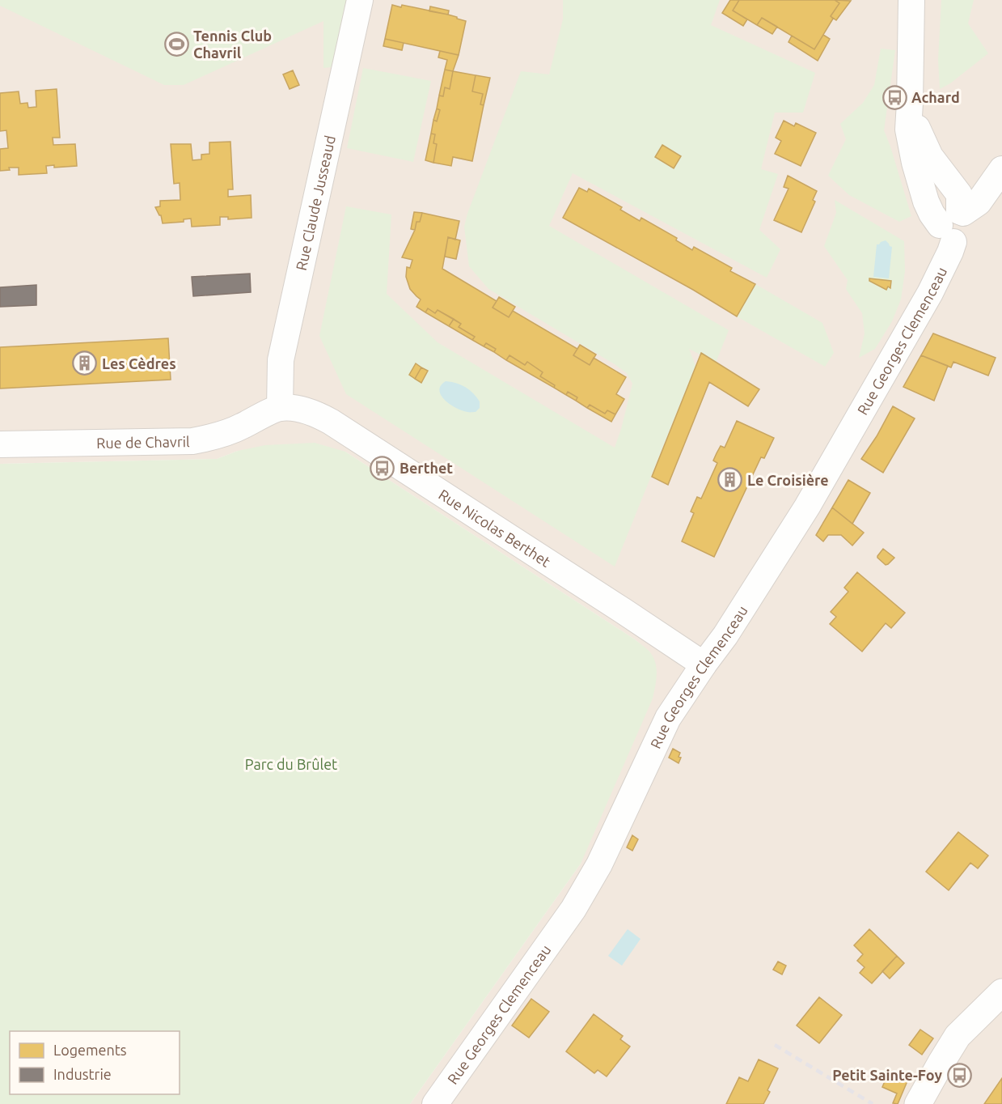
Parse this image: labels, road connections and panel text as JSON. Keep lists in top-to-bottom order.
{
  "streets": {
    "street": [
      "Rue Claude Jusseaud",
      "Rue Georges Clemenceau",
      "Rue de Chavril",
      "Rue Nicolas Berthet"
    ]
  },
  "crossings": [
    ["Rue Claude Jusseaud", "Rue de Chavril"],
    ["Rue Claude Jusseaud", "Rue Nicolas Berthet"],
    ["Rue Georges Clemenceau", "Rue Nicolas Berthet"],
    ["Rue de Chavril", "Rue Nicolas Berthet"]
  ],
  "parks": ["Parc du Brûlet"],
  "places": {
    "sports": ["Tennis Club Chavril"],
    "bus stop": ["Achard", "Berthet", "Petit Sainte-Foy"],
    "building": ["Les Cèdres", "Le Croisière"]
  },
  "legend": ["Logements", "Industrie"]
}
